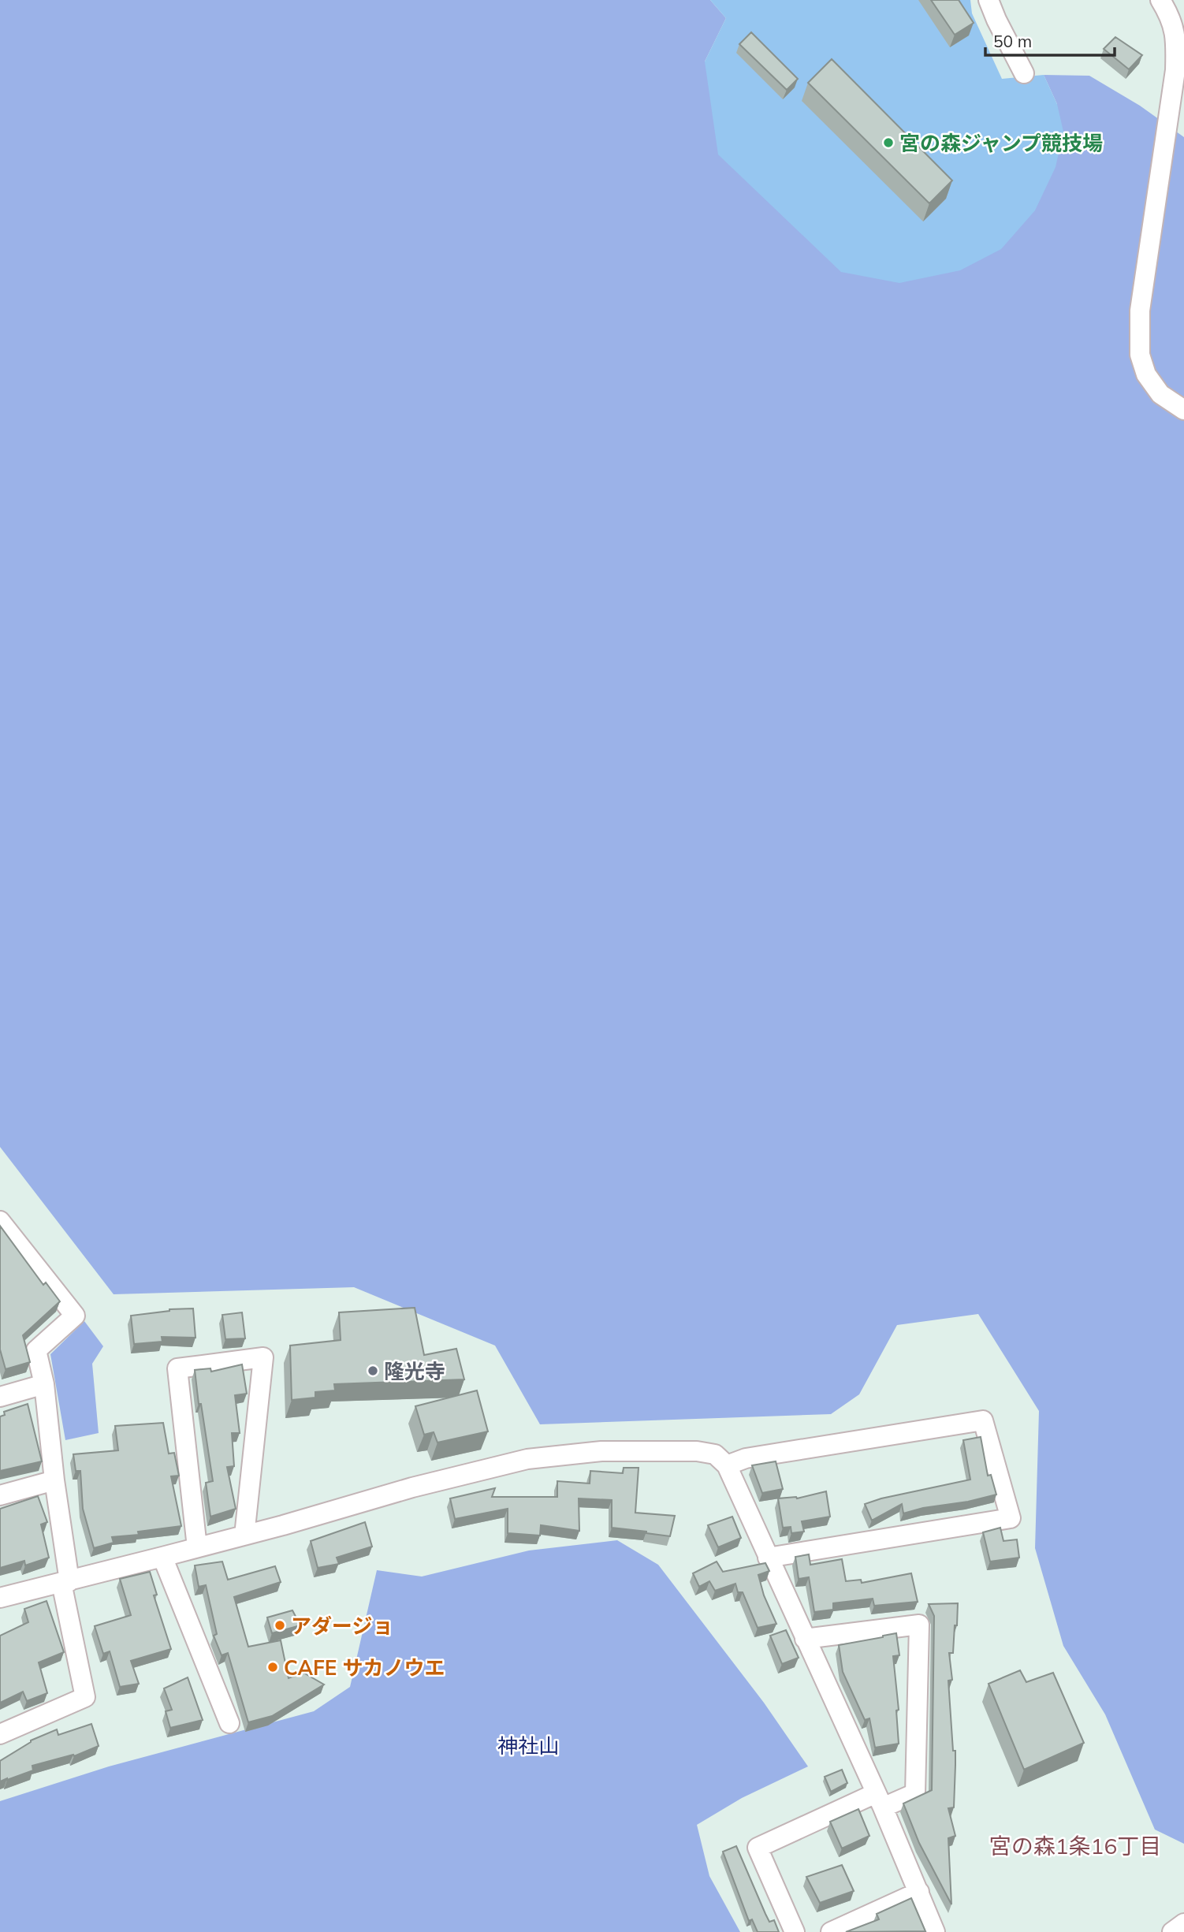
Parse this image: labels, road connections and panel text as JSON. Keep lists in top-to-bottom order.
{
  "districts": ["宮の森1条16丁目"],
  "parks": ["神社山"],
  "places": [
    "宮の森ジャンプ競技場",
    "隆光寺",
    "アダージョ",
    "CAFE サカノウエ"
  ],
  "scale_bar": "50 m"
}
